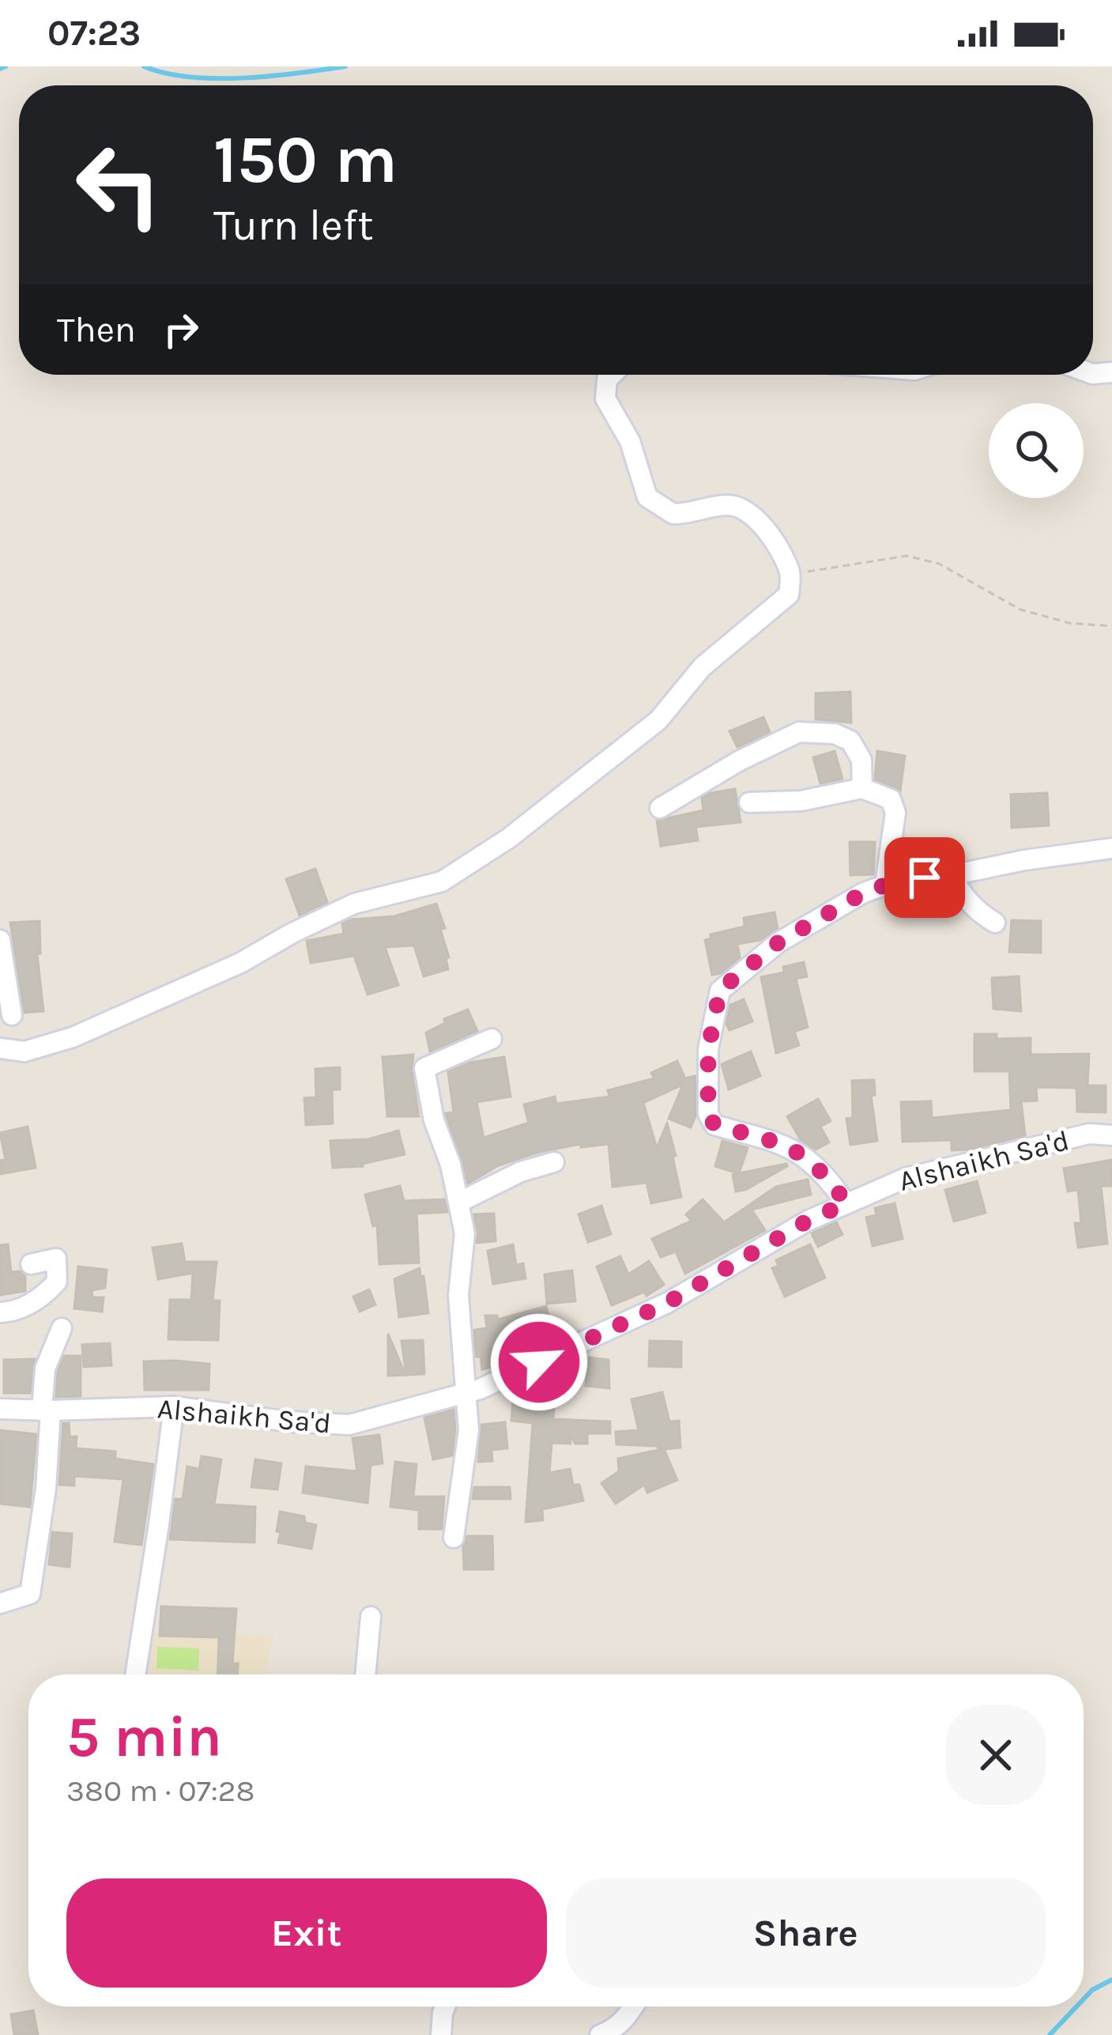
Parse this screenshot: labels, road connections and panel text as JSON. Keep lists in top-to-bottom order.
{
  "streets": {
    "street": ["Alshaikh Sa'd"]
  },
  "page": {
    "status": "07:23",
    "turn": ["150 m", "Turn left"],
    "then": "Then",
    "heading": ["5 min", "380 m · 07:28"],
    "buttons": ["Exit", "Share"]
  }
}
